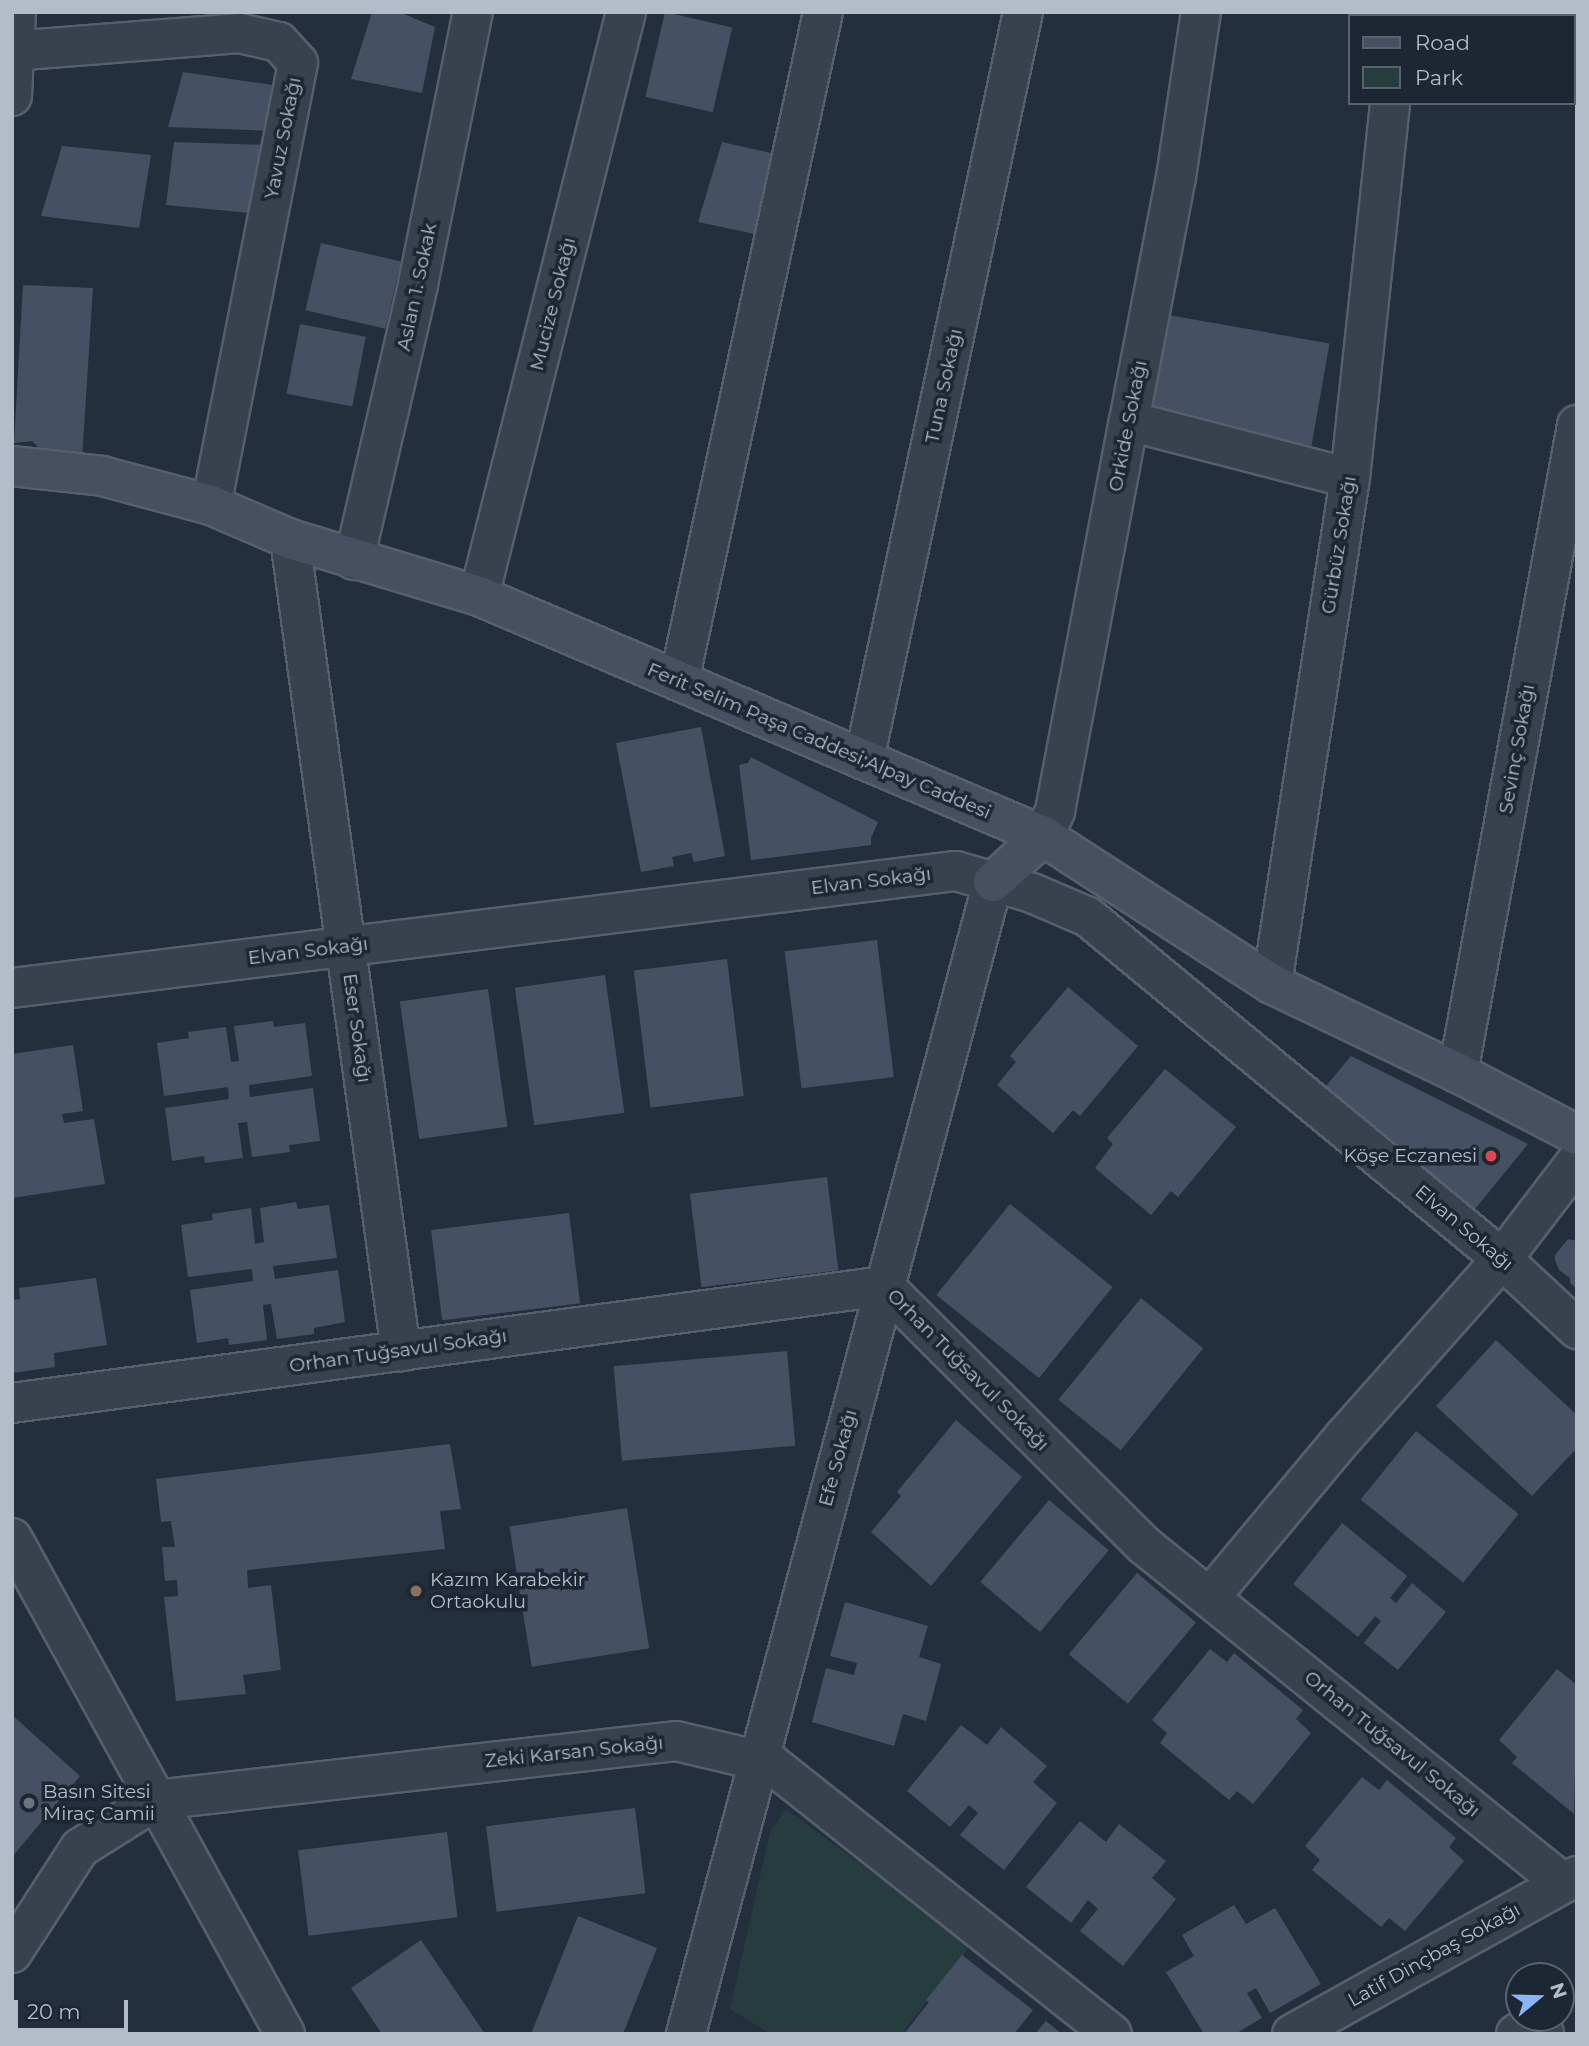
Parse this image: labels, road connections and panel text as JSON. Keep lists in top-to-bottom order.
{
  "streets": {
    "main road": ["Ferit Selim Paşa Caddesi;Alpay Caddesi"],
    "street": [
      "Yavuz Sokağı",
      "Aslan 1. Sokak",
      "Mucize Sokağı",
      "Tuna Sokağı",
      "Orkide Sokağı",
      "Gürbüz Sokağı",
      "Sevinç Sokağı",
      "Elvan Sokağı",
      "Eser Sokağı",
      "Orhan Tuğsavul Sokağı",
      "Efe Sokağı",
      "Zeki Karsan Sokağı",
      "Latif Dinçbaş Sokağı"
    ]
  },
  "crossings": [
    ["Yavuz Sokağı", "Ferit Selim Paşa Caddesi;Alpay Caddesi"],
    ["Aslan 1. Sokak", "Ferit Selim Paşa Caddesi;Alpay Caddesi"],
    ["Mucize Sokağı", "Ferit Selim Paşa Caddesi;Alpay Caddesi"],
    ["Tuna Sokağı", "Ferit Selim Paşa Caddesi;Alpay Caddesi"],
    ["Orkide Sokağı", "Ferit Selim Paşa Caddesi;Alpay Caddesi"],
    ["Gürbüz Sokağı", "Ferit Selim Paşa Caddesi;Alpay Caddesi"],
    ["Ferit Selim Paşa Caddesi;Alpay Caddesi", "Sevinç Sokağı"],
    ["Ferit Selim Paşa Caddesi;Alpay Caddesi", "Eser Sokağı"],
    ["Elvan Sokağı", "Eser Sokağı"],
    ["Elvan Sokağı", "Efe Sokağı"],
    ["Eser Sokağı", "Orhan Tuğsavul Sokağı"],
    ["Orhan Tuğsavul Sokağı", "Efe Sokağı"],
    ["Orhan Tuğsavul Sokağı", "Latif Dinçbaş Sokağı"],
    ["Efe Sokağı", "Zeki Karsan Sokağı"]
  ],
  "places": ["Köşe Eczanesi", "Kazım Karabekir Ortaokulu", "Basın Sitesi Miraç Camii"],
  "legend": ["Road", "Park"],
  "scale_bar": "20 m",
  "north": "right"
}
